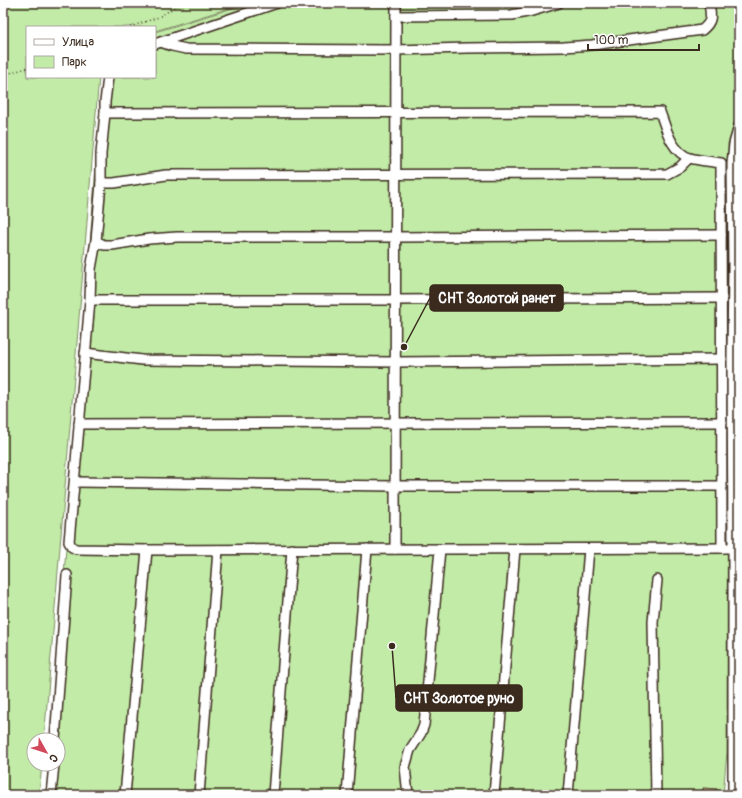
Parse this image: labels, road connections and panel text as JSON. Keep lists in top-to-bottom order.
{
  "places": ["СНТ Золотой ранет", "СНТ Золотое руно"],
  "legend": ["Улица", "Парк"],
  "scale_bar": "100 m",
  "north": "bottom right"
}
